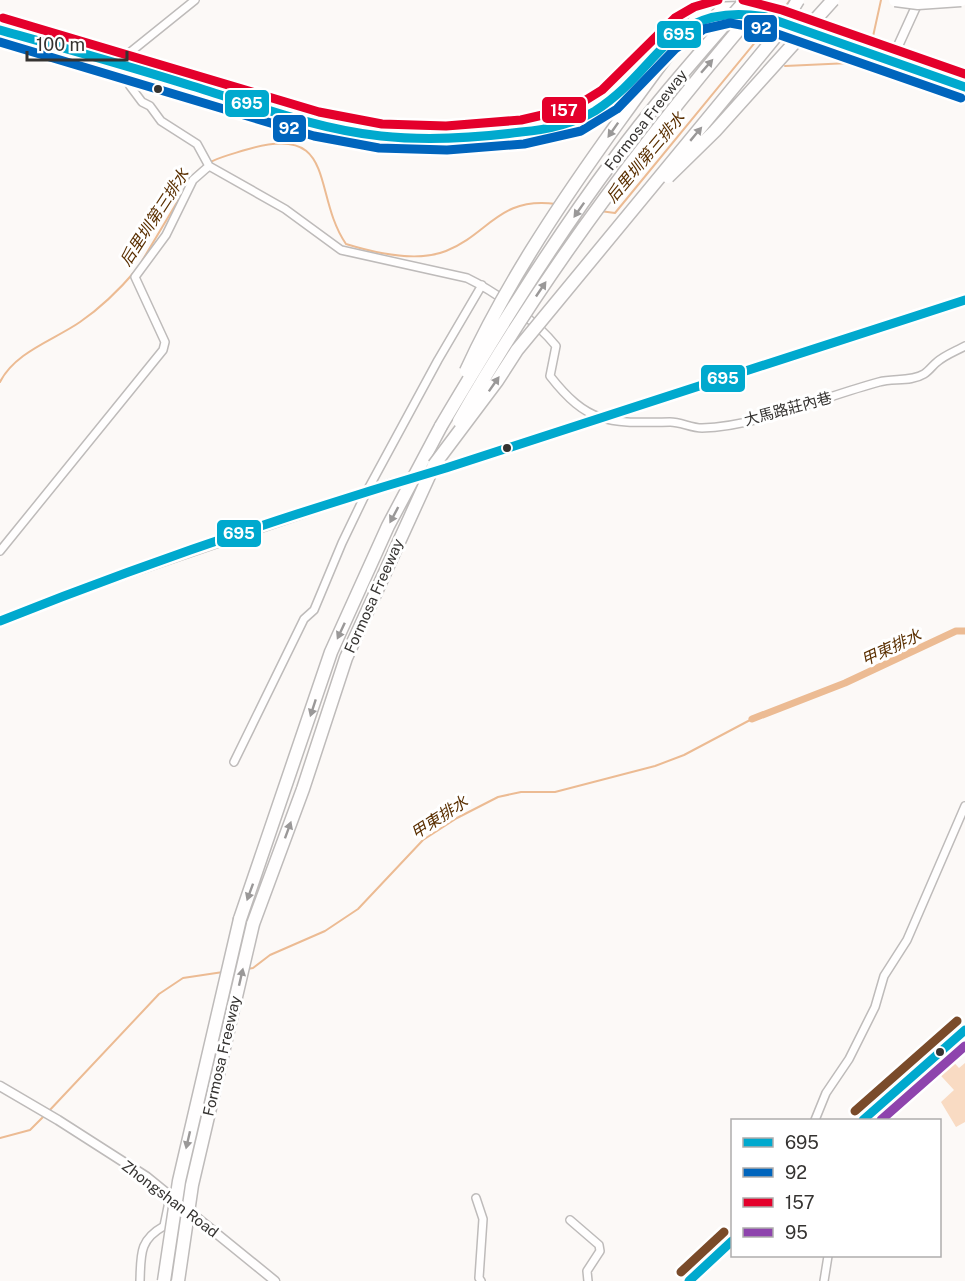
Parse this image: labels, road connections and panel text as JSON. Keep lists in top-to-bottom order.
{
  "streets": {
    "highway": ["Formosa Freeway"],
    "street": ["大馬路莊內巷", "Zhongshan Road"]
  },
  "water": ["后里圳第三排水", "甲東排水"],
  "lines": [
    "transit line 157",
    "transit line 695",
    "transit line 92",
    "transit line 95"
  ],
  "legend": [
    "695",
    "92",
    "157",
    "95"
  ],
  "scale_bar": "100 m"
}
